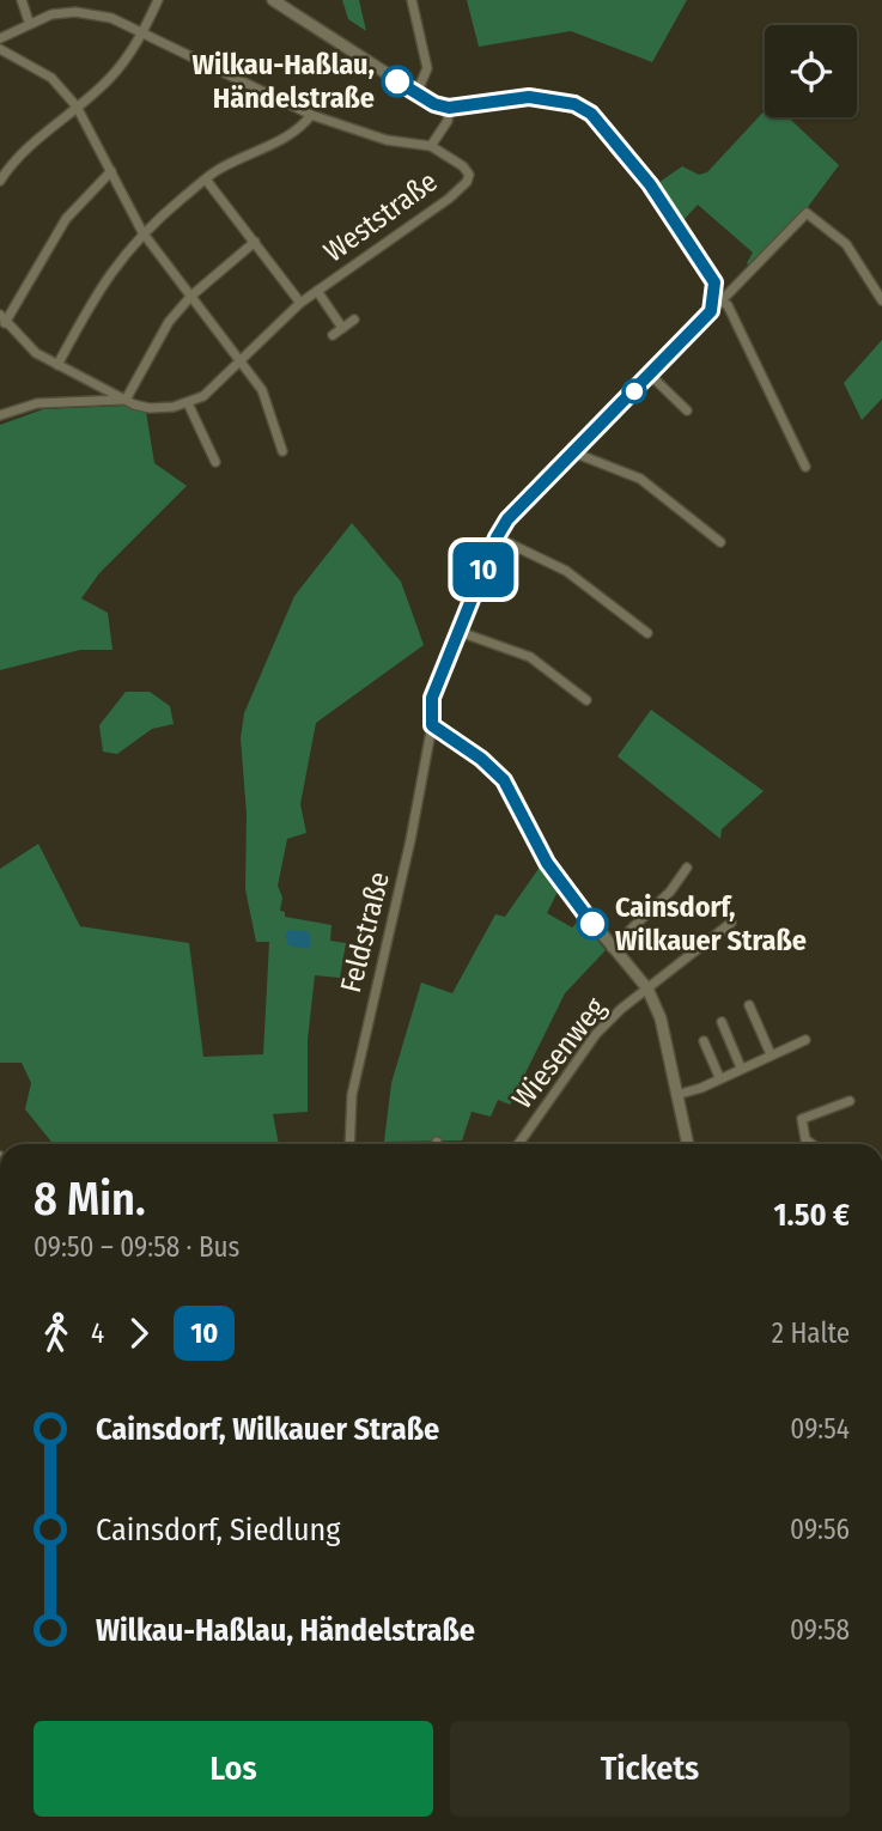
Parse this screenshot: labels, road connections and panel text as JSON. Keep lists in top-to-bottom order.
{
  "streets": {
    "street": ["Weststraße", "Feldstraße", "Wiesenweg"]
  },
  "places": ["Wilkau-Haßlau, Händelstraße", "Cainsdorf, Wilkauer Straße"],
  "lines": ["bus line 10"],
  "page": {
    "on_map": "10",
    "heading": ["8 Min.", "09:50 – 09:58 · Bus", "1.50 €"],
    "legs": ["4", "10", "2 Halte"],
    "list": [
      {
        "name": "Cainsdorf, Wilkauer Straße",
        "value": "09:54"
      },
      {
        "name": "Cainsdorf, Siedlung",
        "value": "09:56"
      },
      {
        "name": "Wilkau-Haßlau, Händelstraße",
        "value": "09:58"
      }
    ],
    "buttons": ["Los", "Tickets"]
  }
}
